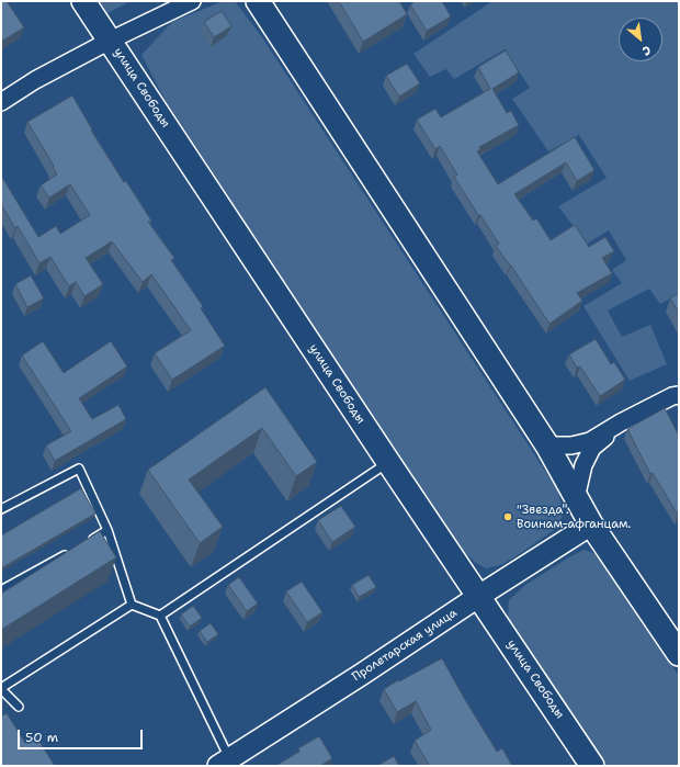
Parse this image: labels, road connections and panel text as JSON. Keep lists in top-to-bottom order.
{
  "streets": {
    "main road": ["улица Свободы"],
    "street": ["Пролетарская улица"]
  },
  "crossings": [
    ["улица Свободы", "Пролетарская улица"]
  ],
  "places": ["\"Звезда\". Воинам-афганцам."],
  "scale_bar": "50 m",
  "north": "bottom right"
}
